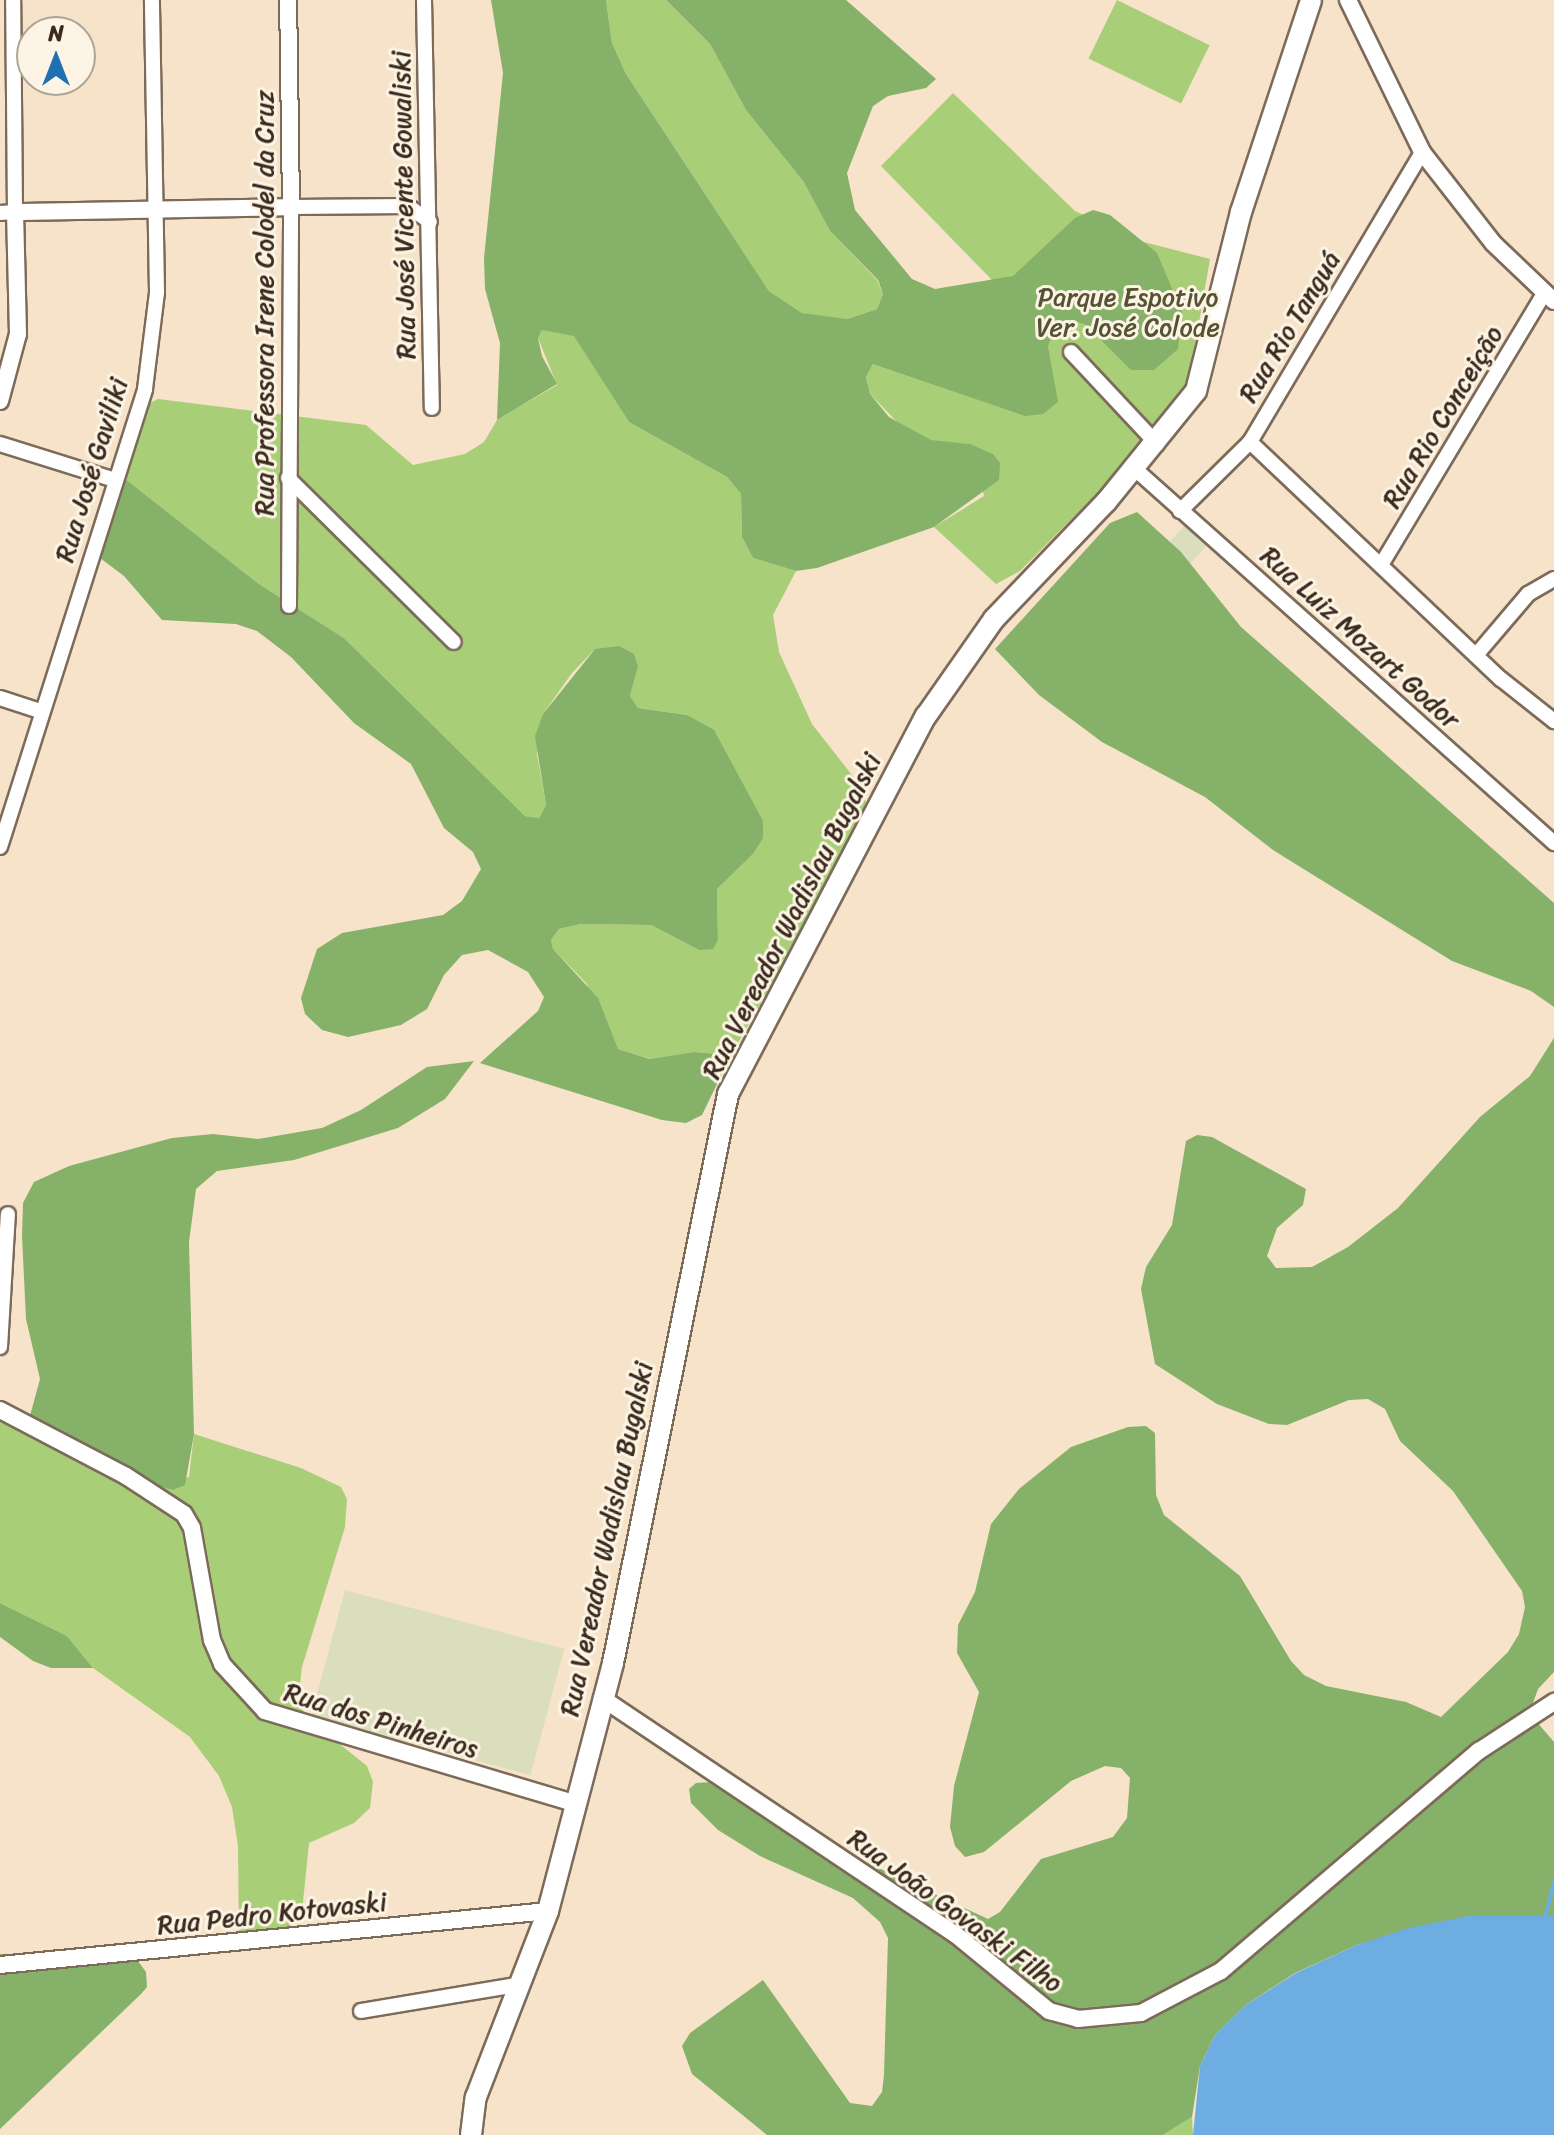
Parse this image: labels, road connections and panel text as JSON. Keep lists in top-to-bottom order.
{
  "streets": {
    "main road": ["Rua Vereador Wadislau Bugalski"],
    "street": [
      "Rua José Vicente Gowaliski",
      "Rua Professora Irene Colodel da Cruz",
      "Rua Rio Tanguá",
      "Rua Rio Conceição",
      "Rua José Gaviliki",
      "Rua Luiz Mozart Godor",
      "Rua dos Pinheiros",
      "Rua João Govaski Filho",
      "Rua Pedro Kotovaski"
    ]
  },
  "crossings": [
    ["Rua Rio Tanguá", "Rua Luiz Mozart Godor"],
    ["Rua Luiz Mozart Godor", "Rua Vereador Wadislau Bugalski"],
    ["Rua Vereador Wadislau Bugalski", "Rua dos Pinheiros"],
    ["Rua Vereador Wadislau Bugalski", "Rua João Govaski Filho"],
    ["Rua Vereador Wadislau Bugalski", "Rua Pedro Kotovaski"]
  ],
  "parks": ["Parque Espotivo Ver. José Colode"],
  "north": "top"
}
